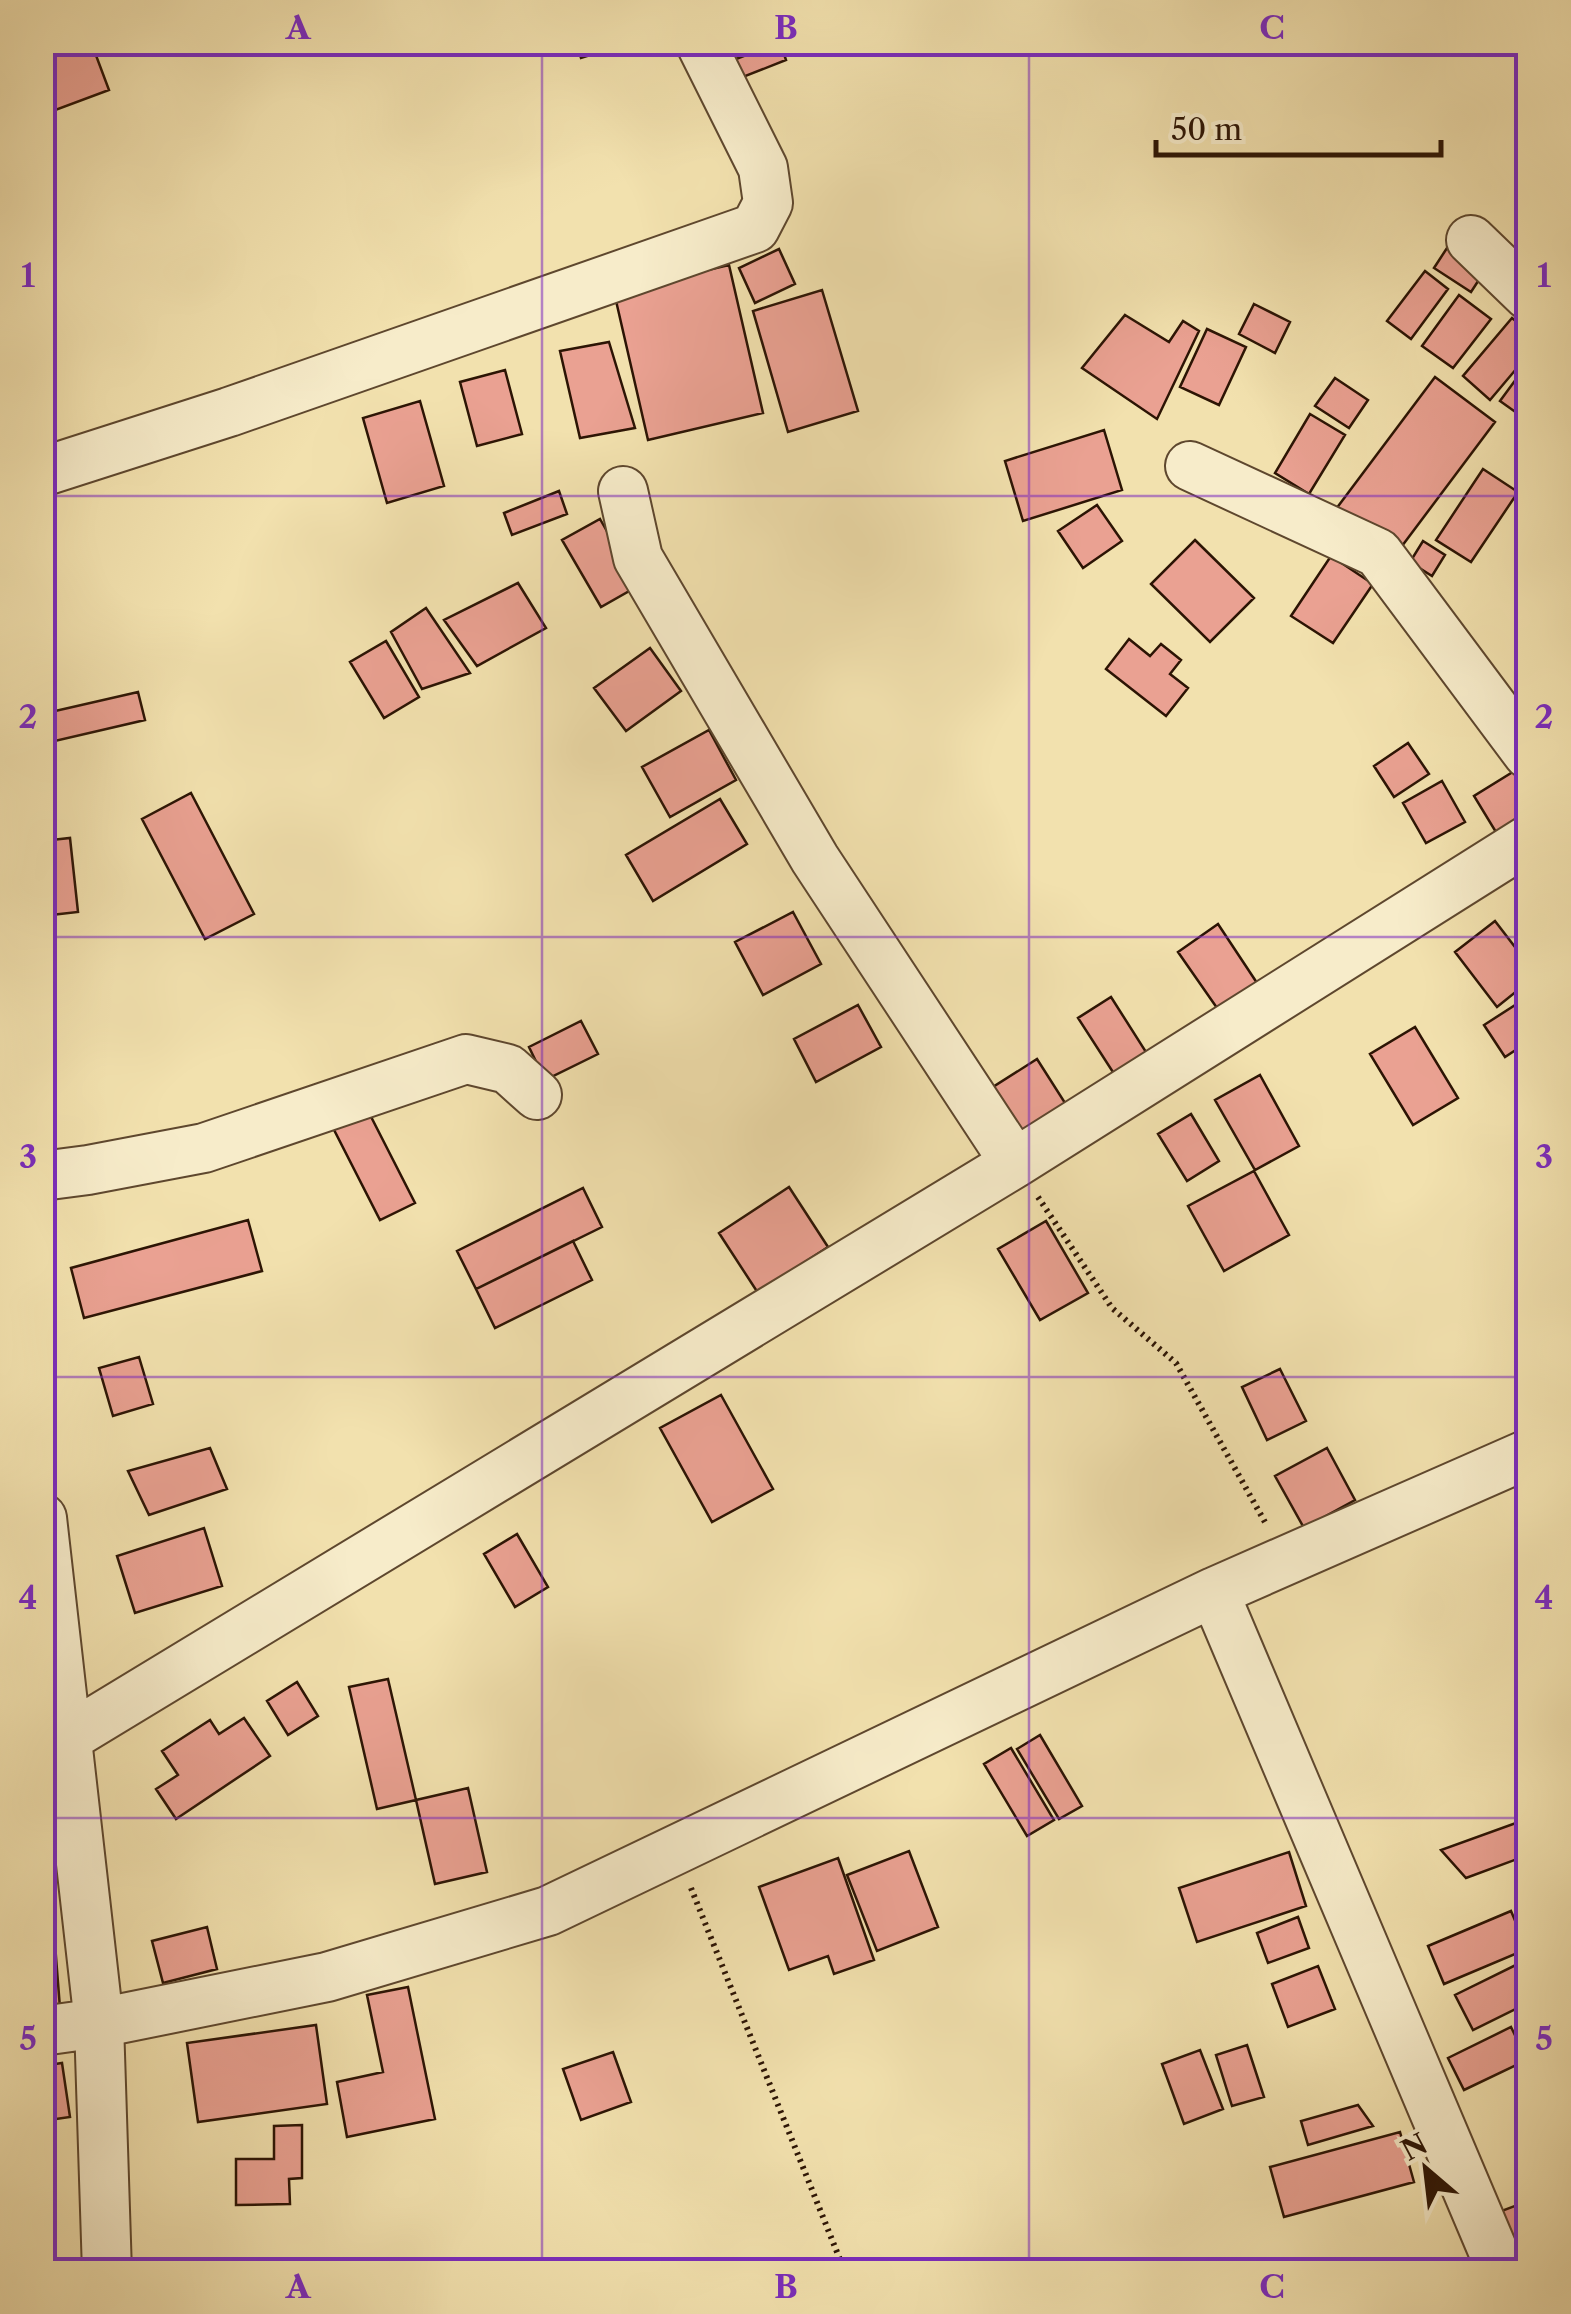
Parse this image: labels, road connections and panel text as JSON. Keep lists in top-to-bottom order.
{
  "scale_bar": "50 m",
  "north": "top left",
  "grid": {
    "columns": ["A", "B", "C"],
    "rows": [
      "1",
      "2",
      "3",
      "4",
      "5"
    ]
  }
}
